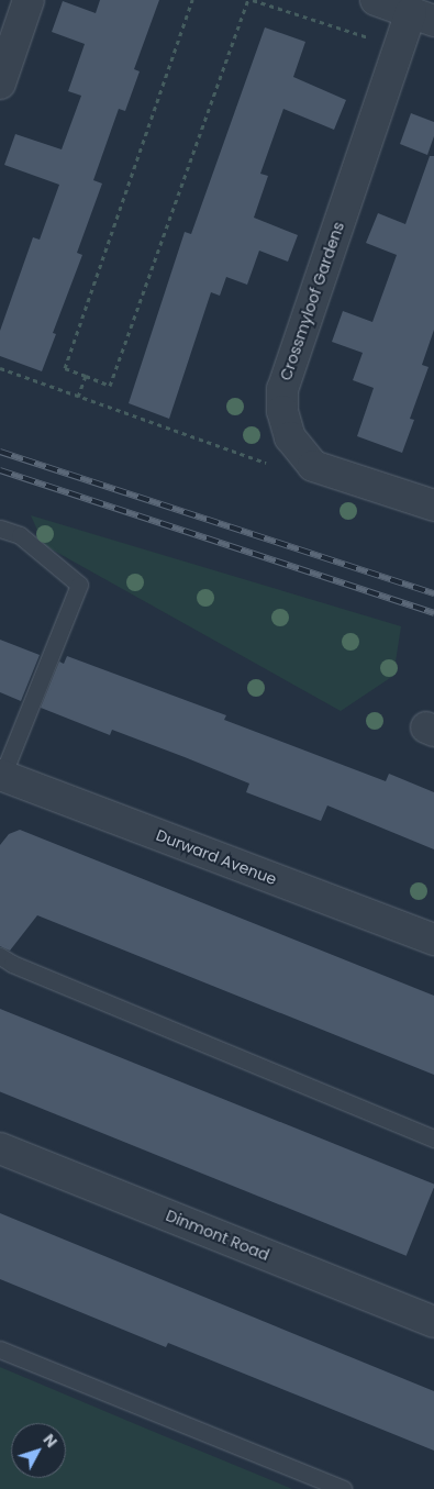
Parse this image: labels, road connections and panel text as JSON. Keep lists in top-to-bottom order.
{
  "streets": {
    "street": ["Crossmyloof Gardens", "Durward Avenue", "Dinmont Road"]
  },
  "north": "top right"
}
